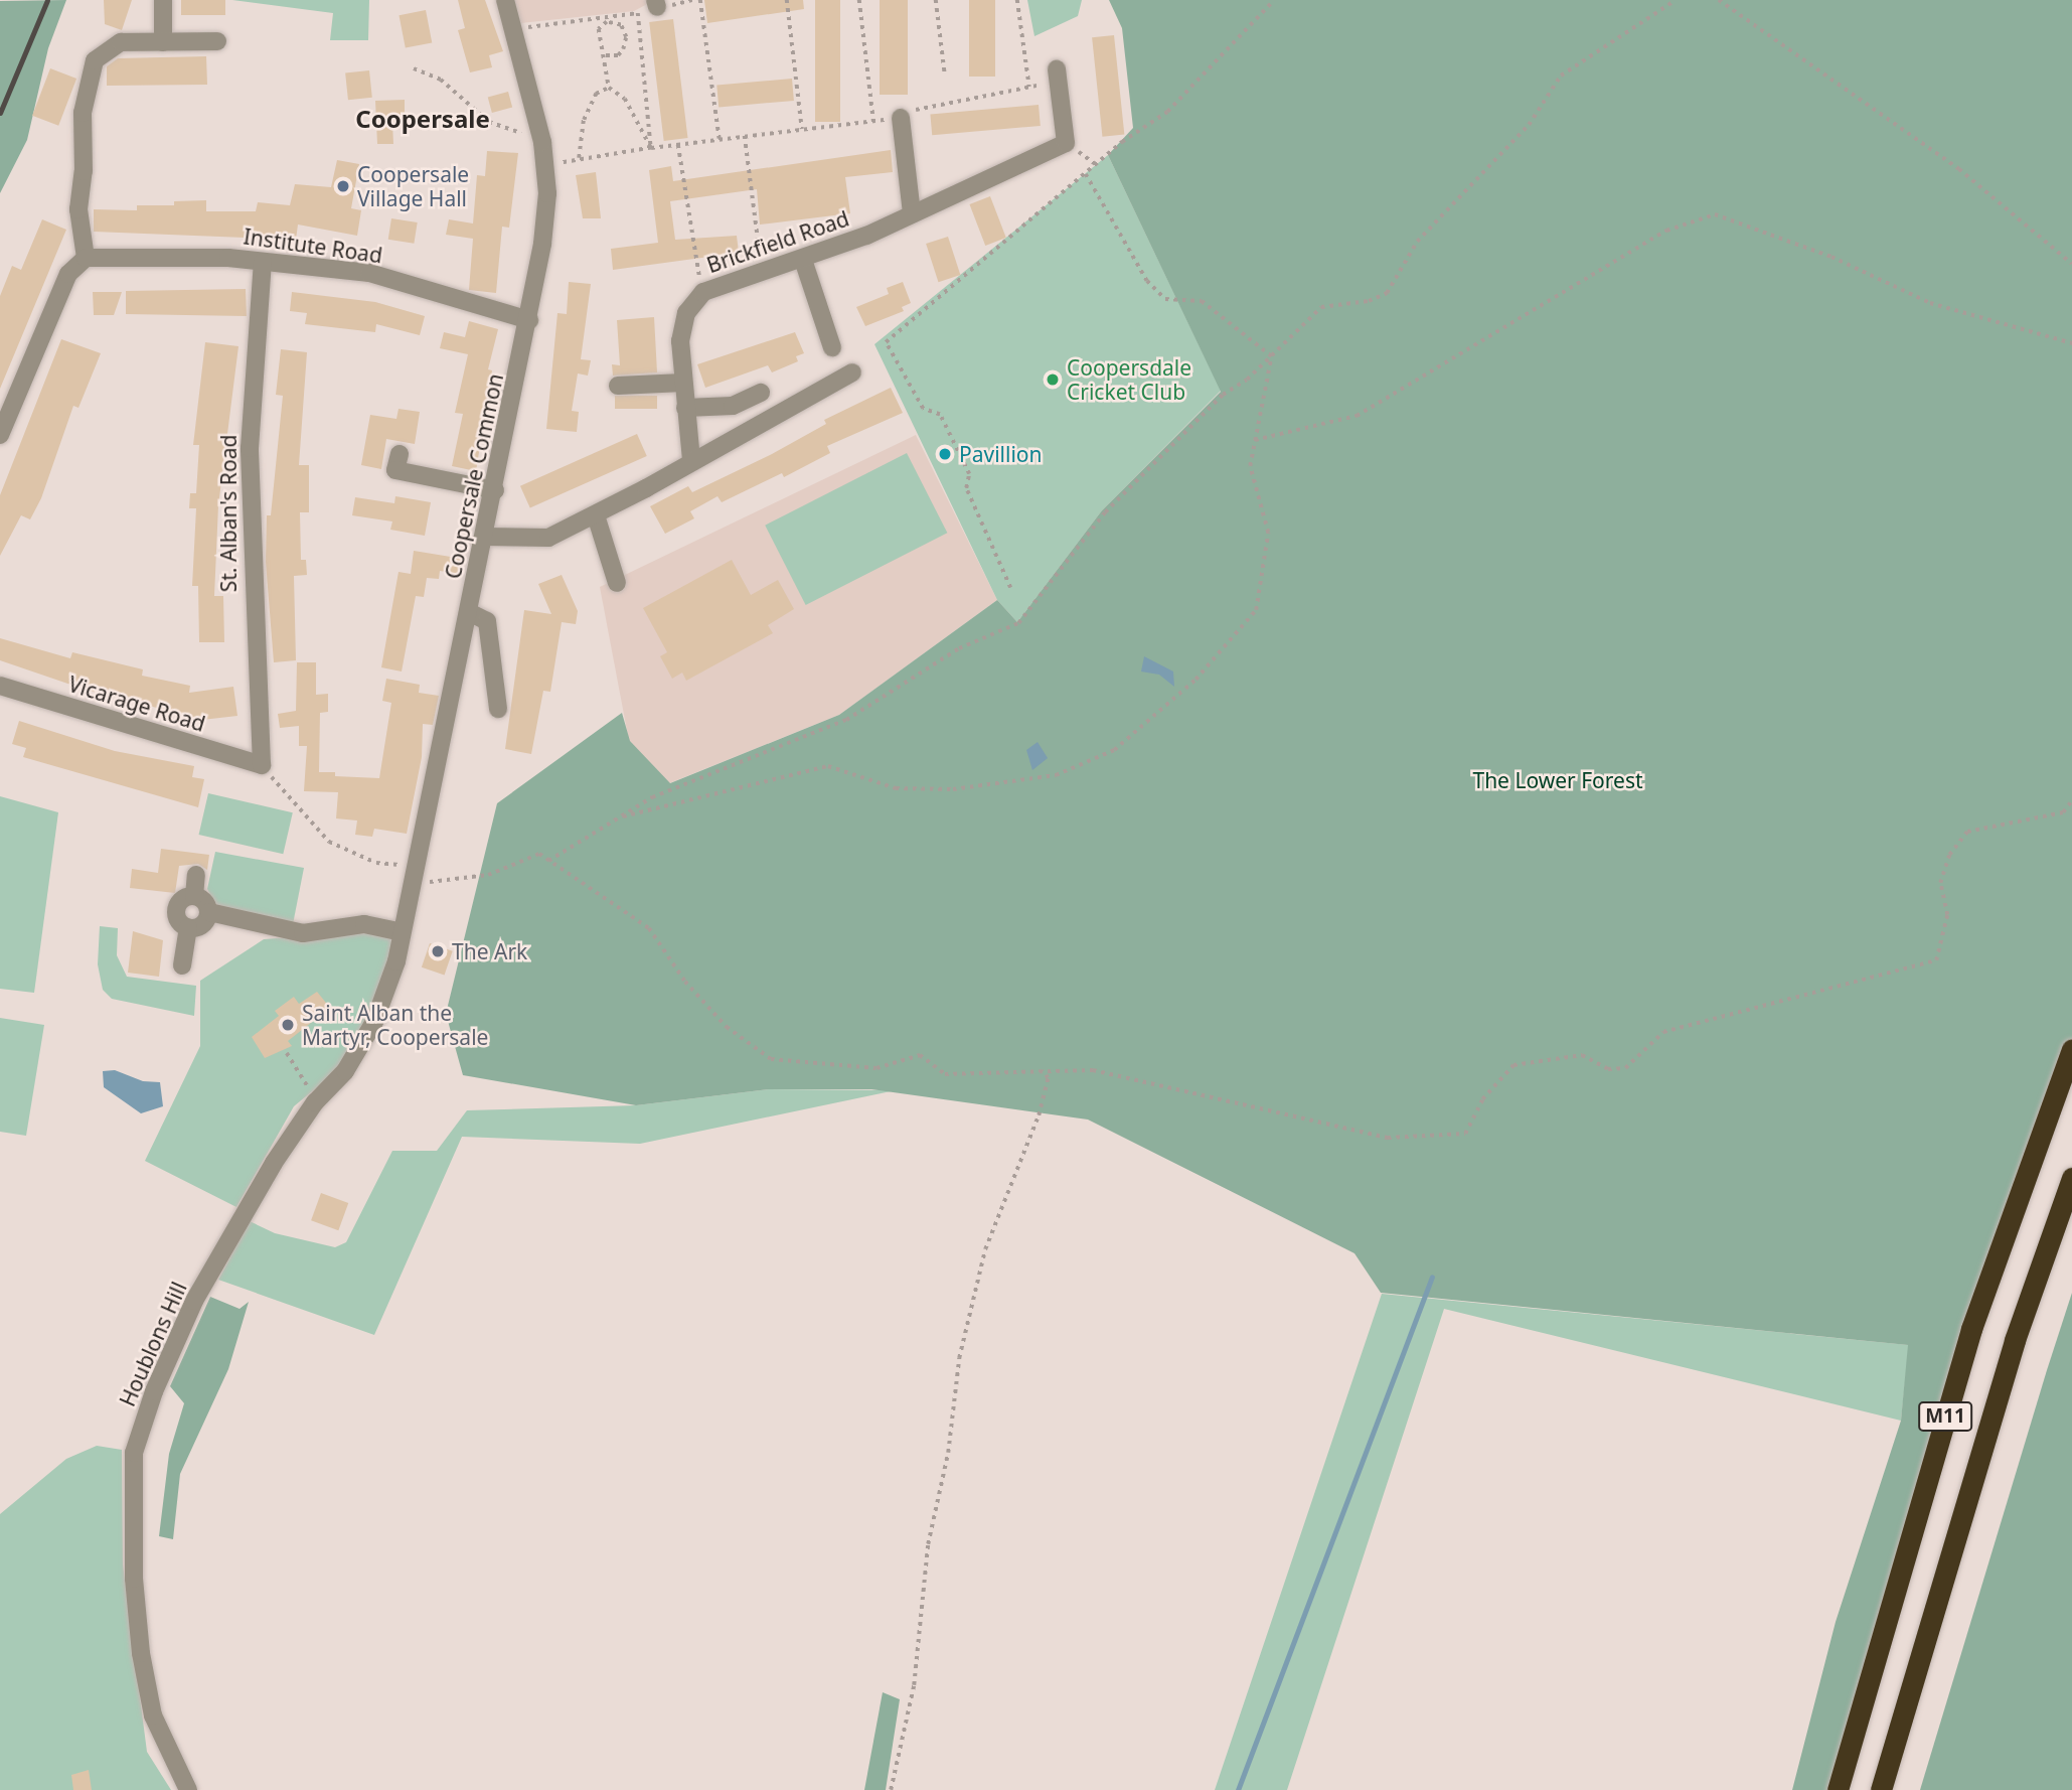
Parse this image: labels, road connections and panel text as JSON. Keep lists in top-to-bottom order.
{
  "streets": {
    "highway": ["M11"],
    "street": [
      "Brickfield Road",
      "Institute Road",
      "Coopersale Common",
      "St. Alban's Road",
      "Vicarage Road",
      "Houblons Hill"
    ]
  },
  "crossings": [
    ["Institute Road", "Coopersale Common"],
    ["Institute Road", "St. Alban's Road"],
    ["Coopersale Common", "Houblons Hill"],
    ["St. Alban's Road", "Vicarage Road"]
  ],
  "districts": ["Coopersale"],
  "parks": ["The Lower Forest"],
  "places": [
    "Coopersale Village Hall",
    "Coopersdale Cricket Club",
    "Pavillion",
    "The Ark",
    "Saint Alban the Martyr, Coopersale"
  ]
}
